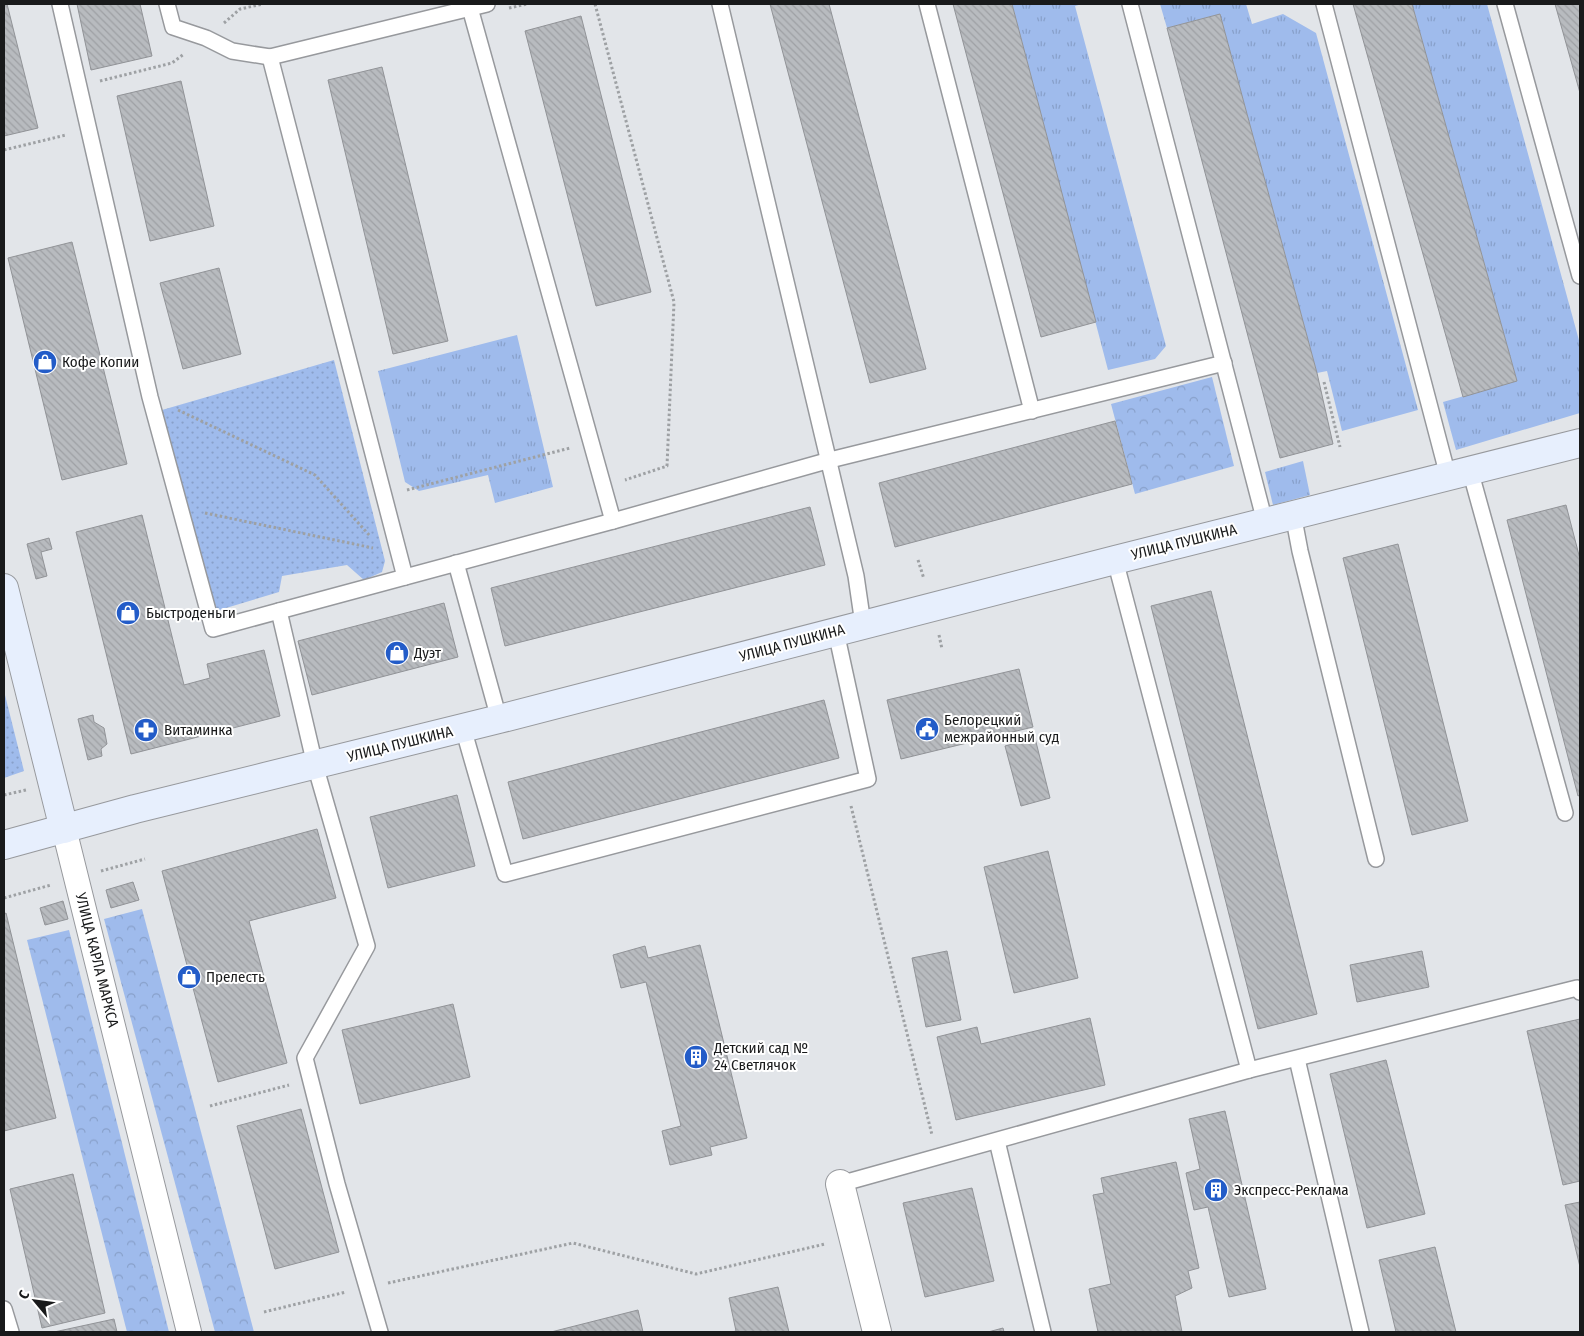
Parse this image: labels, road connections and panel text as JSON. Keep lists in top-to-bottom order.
{
  "streets": {
    "main road": ["УЛИЦА ПУШКИНА", "УЛИЦА КАРЛА МАРКСА"]
  },
  "crossings": [
    ["УЛИЦА ПУШКИНА", "УЛИЦА КАРЛА МАРКСА"]
  ],
  "places": {
    "shop": [
      "Кофе Копии",
      "Быстроденьги",
      "Дуэт",
      "Прелесть"
    ],
    "public building": ["Белорецкий межрайонный суд"],
    "pharmacy": ["Витаминка"],
    "building": ["Детский сад № 24 Светлячок", "Экспресс-Реклама"]
  },
  "north": "top left"
}
